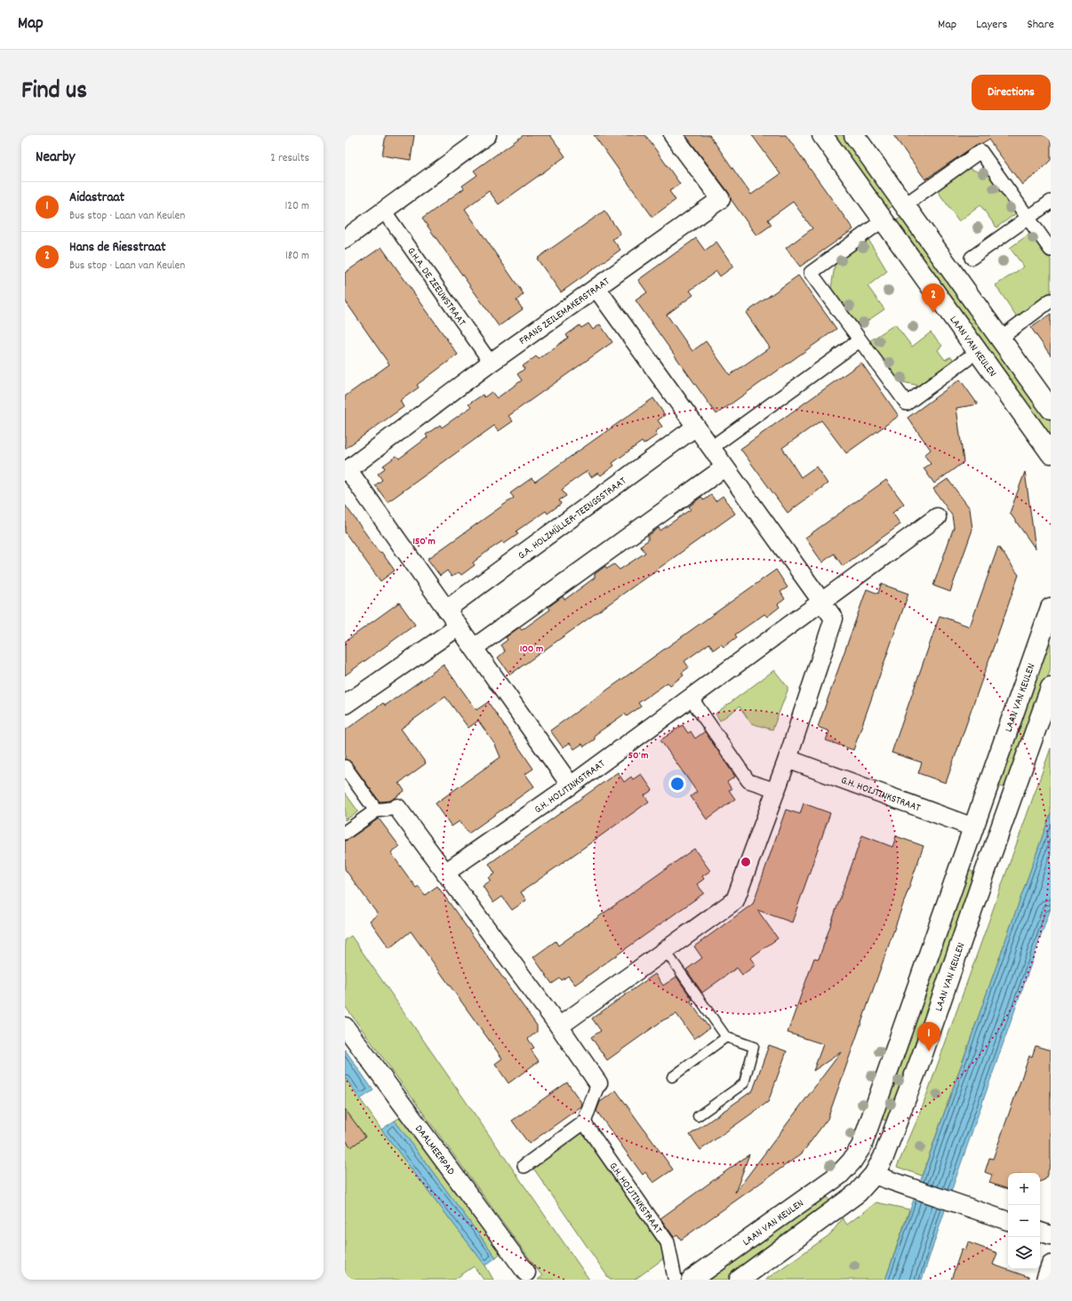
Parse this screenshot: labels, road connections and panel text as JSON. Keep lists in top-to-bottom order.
{
  "streets": {
    "street": [
      "G.H.A. DE ZEEUWSTRAAT",
      "FRANS ZEILEMAKERSTRAAT",
      "LAAN VAN KEULEN",
      "G.A. HOLZMÜLLER-TEENGSSTRAAT",
      "G.H. HOIJTINKSTRAAT",
      "DAALMEERPAD"
    ]
  },
  "crossings": [
    ["G.H.A. DE ZEEUWSTRAAT", "FRANS ZEILEMAKERSTRAAT"],
    ["LAAN VAN KEULEN", "G.H. HOIJTINKSTRAAT"]
  ],
  "page": {
    "header": "Map",
    "nav": ["Map", "Layers", "Share"],
    "title": "Find us",
    "buttons": "Directions",
    "heading": ["Nearby", "2 results"],
    "list": [
      {
        "mark": "1",
        "name": "Aidastraat",
        "note": "Bus stop · Laan van Keulen",
        "value": "120 m"
      },
      {
        "mark": "2",
        "name": "Hans de Riesstraat",
        "note": "Bus stop · Laan van Keulen",
        "value": "180 m"
      }
    ],
    "pins": ["2", "1"],
    "map_buttons": ["+", "−"]
  },
  "rings": ["150 m", "100 m", "50 m"]
}
